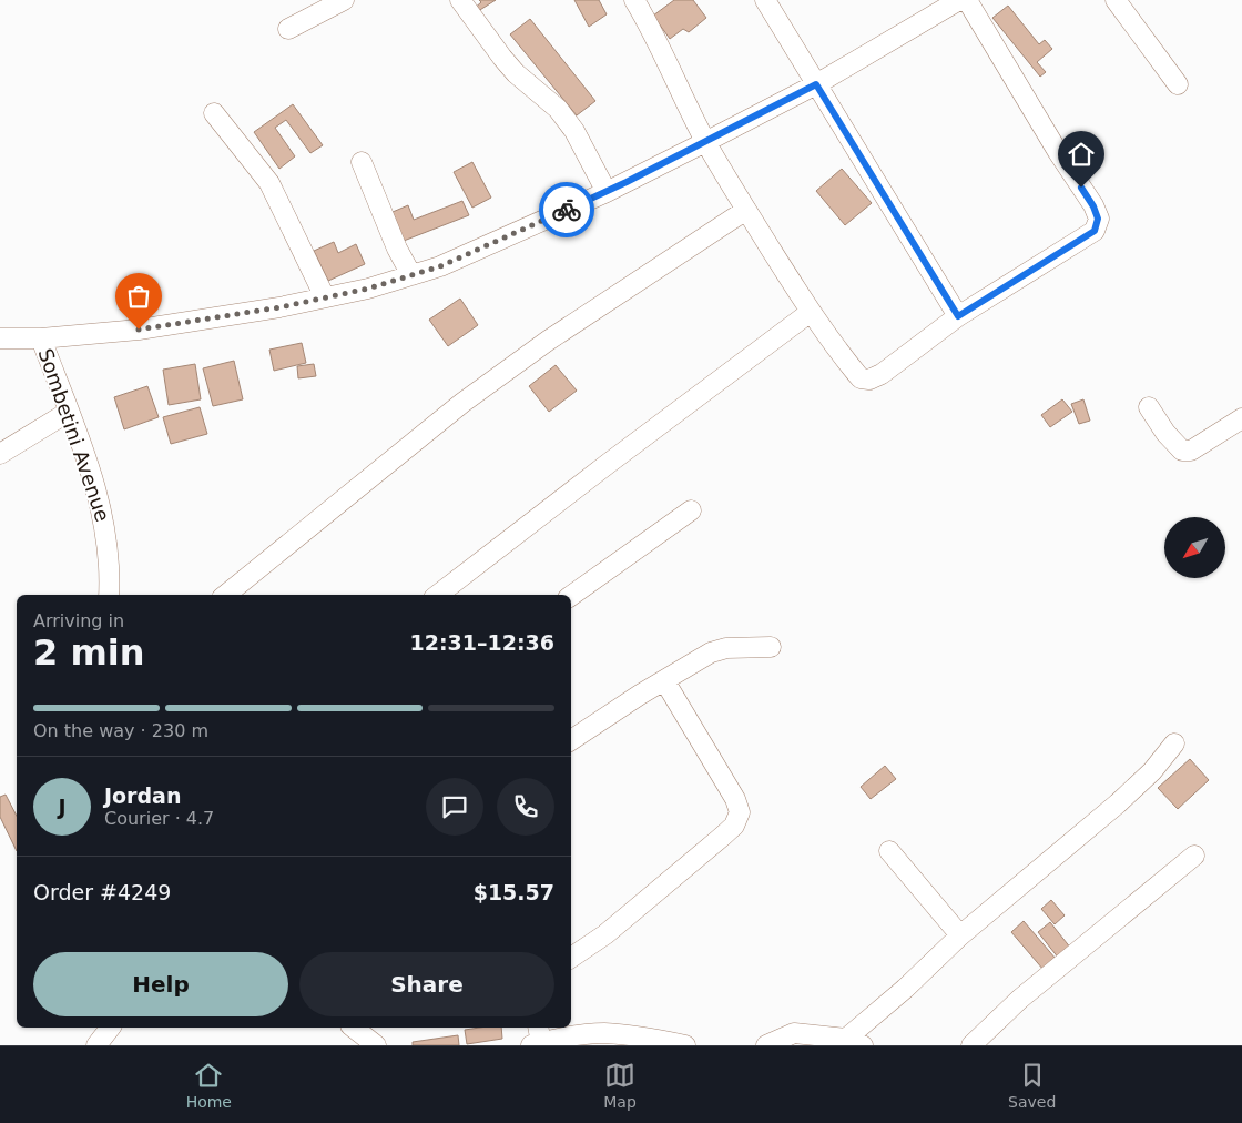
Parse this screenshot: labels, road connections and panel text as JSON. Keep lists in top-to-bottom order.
{
  "streets": {
    "street": ["Sombetini Avenue"]
  },
  "north": "bottom left",
  "page": {
    "heading": ["2 min", "Arriving in", "12:31–12:36"],
    "panel": [
      "Jordan",
      "Courier · 4.7",
      "Order #4249",
      "$15.57"
    ],
    "bar": "On the way · 230 m",
    "round": "J",
    "buttons": ["Help", "Share"],
    "tabs": ["Home", "Map", "Saved"]
  }
}
